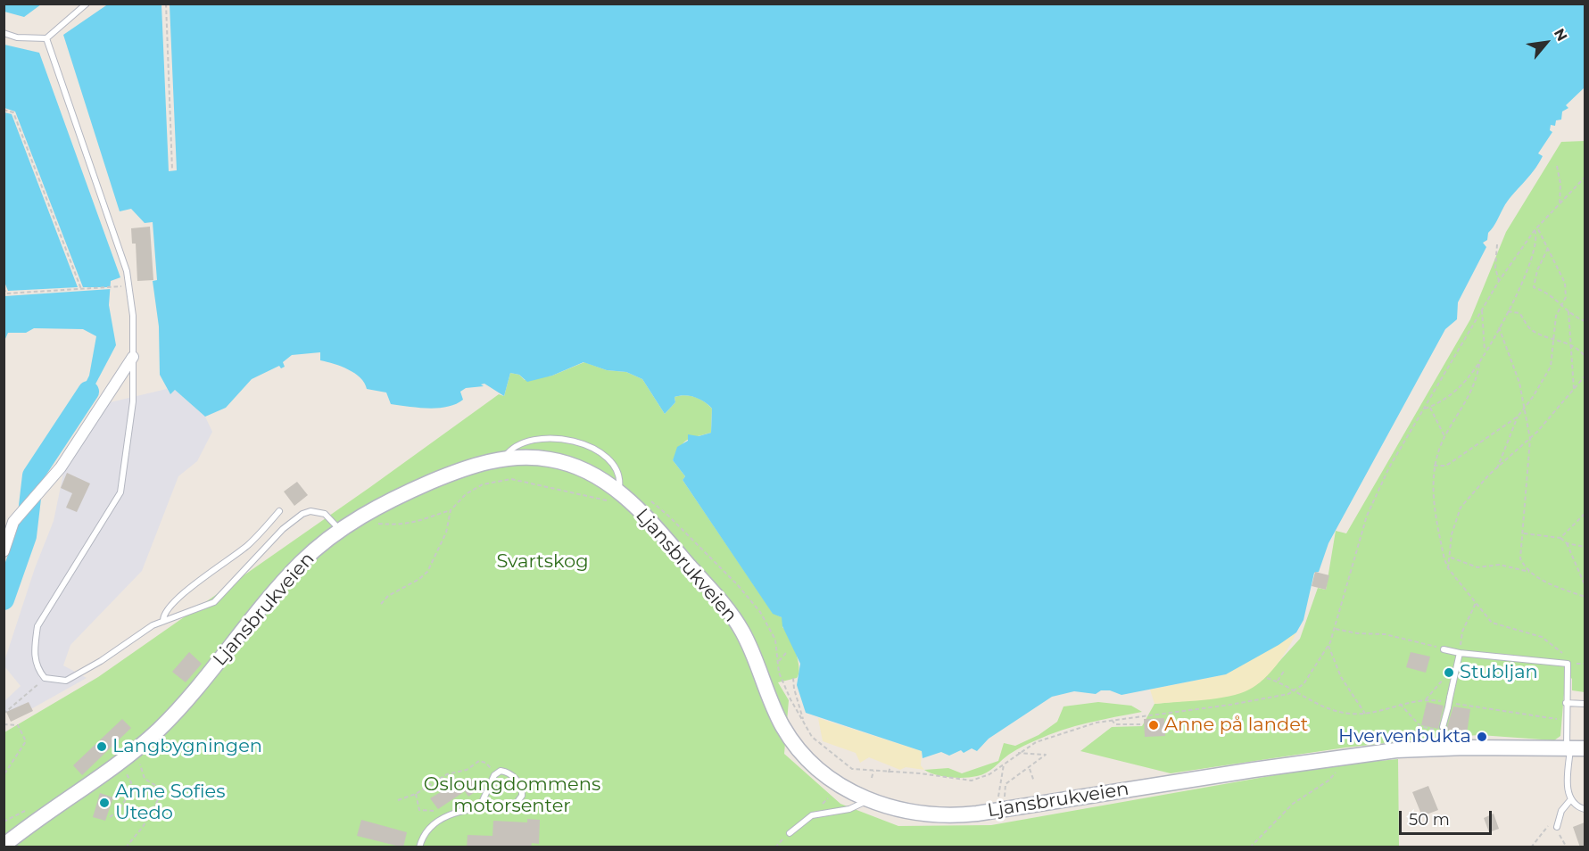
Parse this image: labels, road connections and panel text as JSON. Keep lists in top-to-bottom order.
{
  "streets": {
    "main road": ["Ljansbrukveien"]
  },
  "parks": ["Svartskog", "Osloungdommens motorsenter"],
  "places": [
    "Stubljan",
    "Anne på landet",
    "Hvervenbukta",
    "Langbygningen",
    "Anne Sofies Utedo"
  ],
  "scale_bar": "50 m",
  "north": "top right"
}
